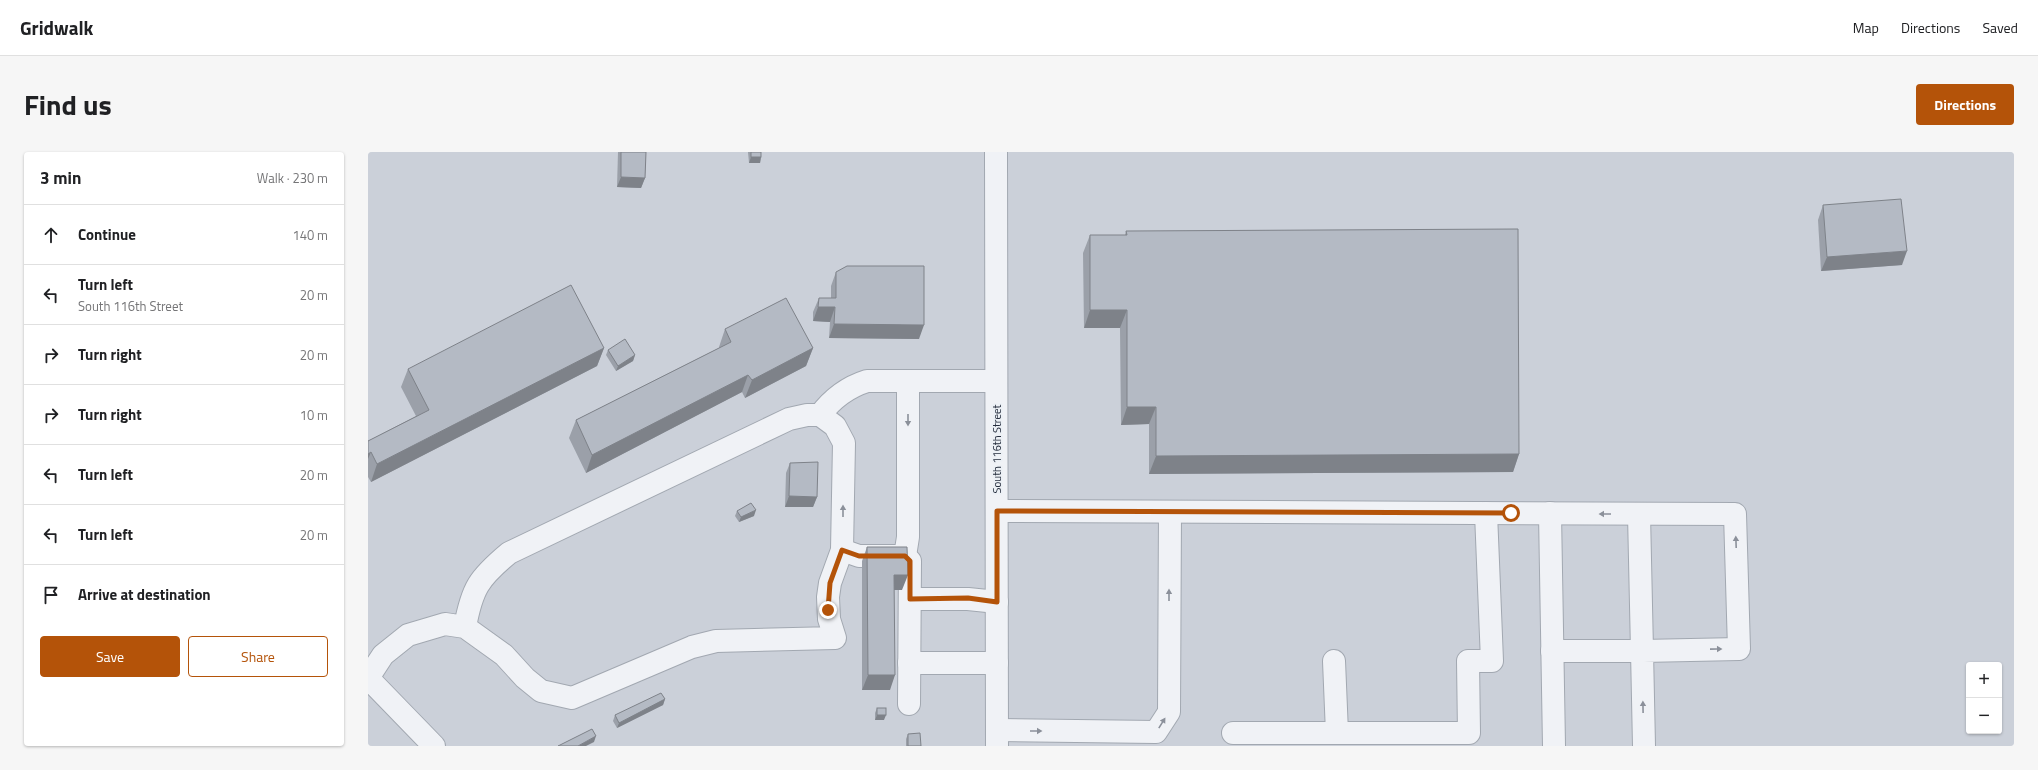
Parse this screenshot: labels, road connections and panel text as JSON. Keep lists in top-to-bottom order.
{
  "streets": {
    "street": ["South 116th Street"]
  },
  "page": {
    "header": "Gridwalk",
    "nav": ["Map", "Directions", "Saved"],
    "title": "Find us",
    "buttons": [
      "Directions",
      ["Save", "Share"]
    ],
    "heading": ["3 min", "Walk · 230 m"],
    "list": [
      ["Continue", "140 m"],
      ["Turn left", "South 116th Street", "20 m"],
      ["Turn right", "20 m"],
      ["Turn right", "10 m"],
      ["Turn left", "20 m"],
      ["Turn left", "20 m"],
      "Arrive at destination"
    ],
    "map_buttons": ["+", "−"]
  }
}
